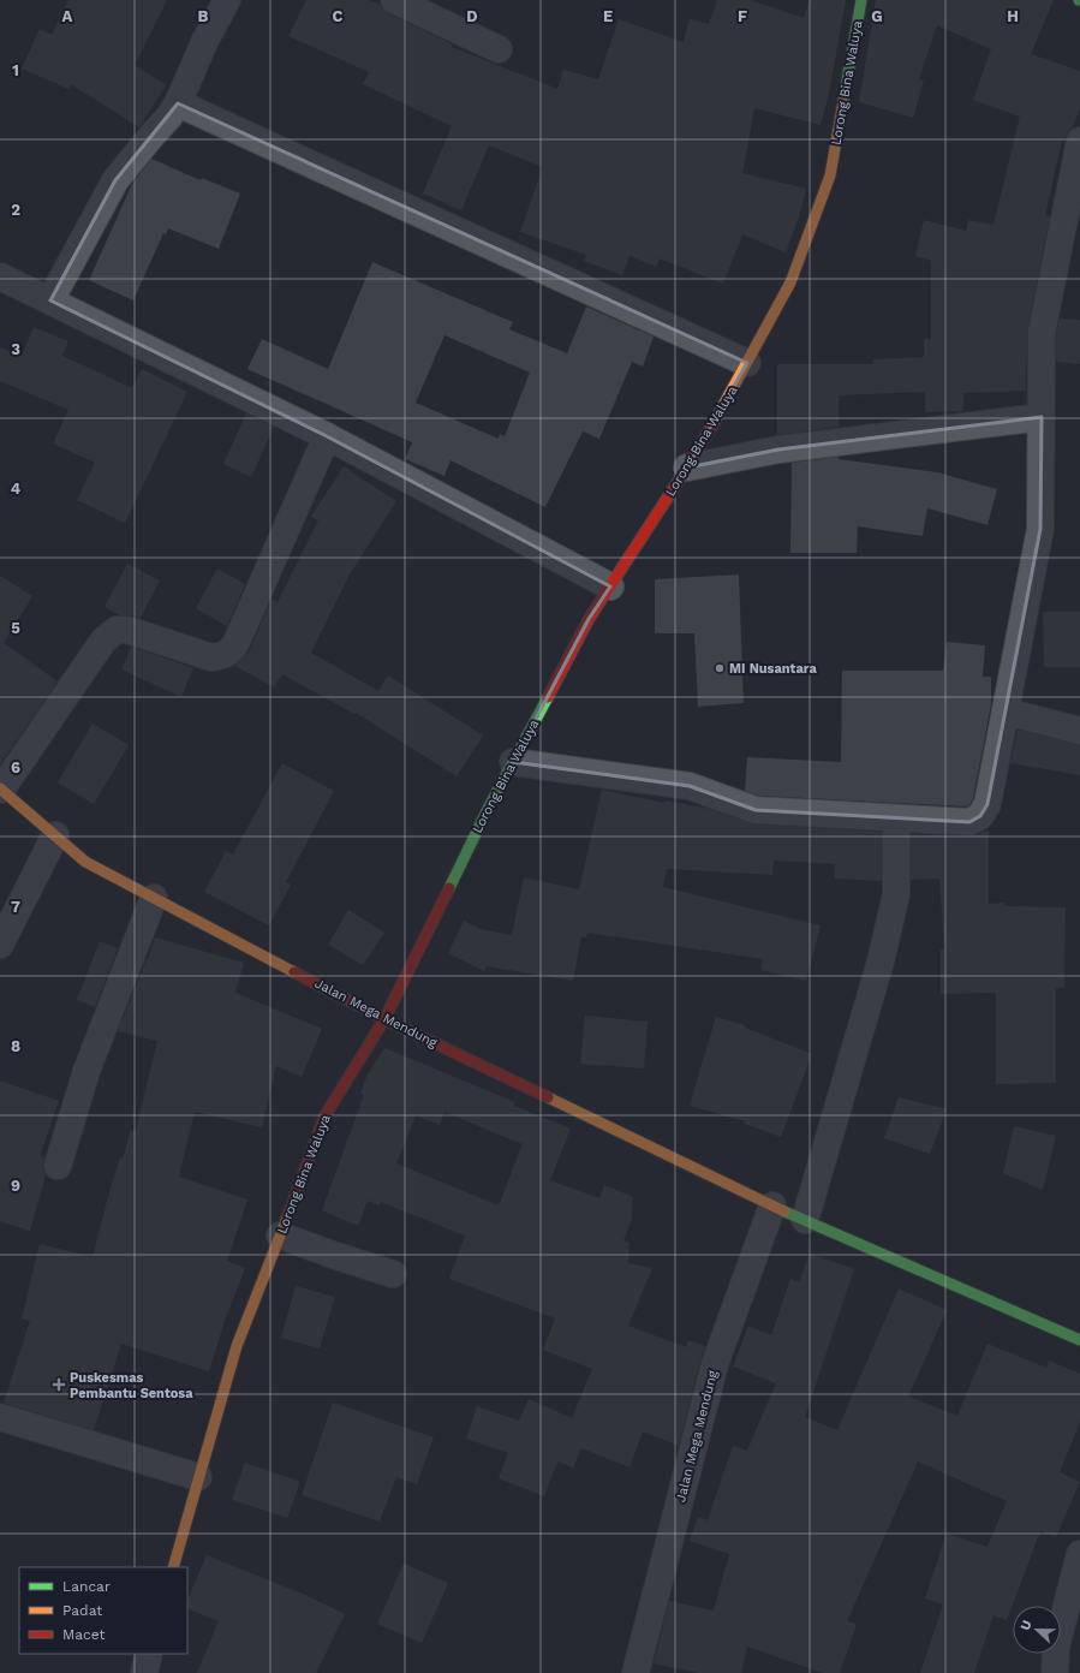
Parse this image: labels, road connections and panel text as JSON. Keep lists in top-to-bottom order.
{
  "streets": {
    "street": ["Lorong Bina Waluya", "Jalan Mega Mendung"]
  },
  "crossings": [
    ["Lorong Bina Waluya", "Jalan Mega Mendung"]
  ],
  "places": {
    "other": ["MI Nusantara"],
    "health": ["Puskesmas Pembantu Sentosa"]
  },
  "legend": ["Lancar", "Padat", "Macet"],
  "north": "left",
  "grid": {
    "columns": [
      "A",
      "B",
      "C",
      "D",
      "E",
      "F",
      "G",
      "H"
    ],
    "rows": [
      "1",
      "2",
      "3",
      "4",
      "5",
      "6",
      "7",
      "8",
      "9"
    ]
  }
}
